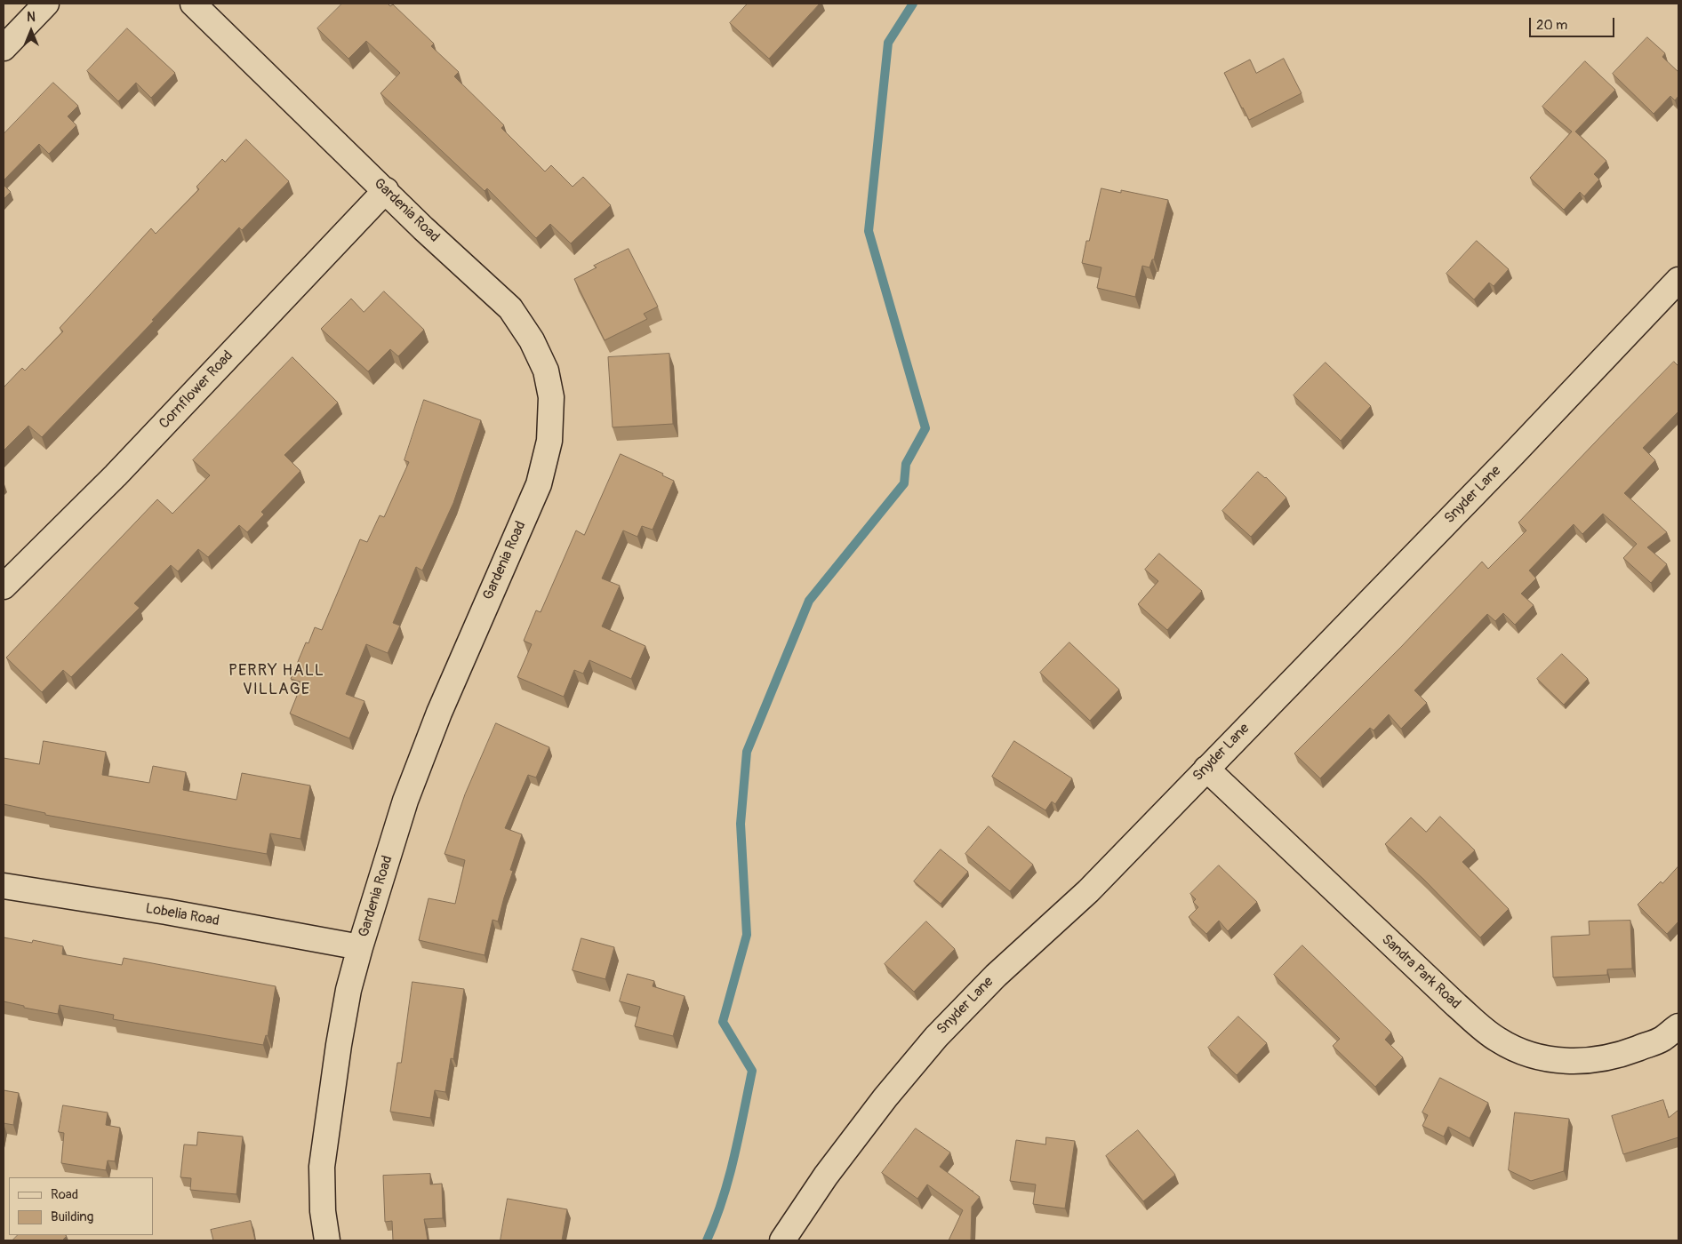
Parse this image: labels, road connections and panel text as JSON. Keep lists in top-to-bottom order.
{
  "streets": {
    "street": [
      "Gardenia Road",
      "Cornflower Road",
      "Snyder Lane",
      "Lobelia Road",
      "Sandra Park Road"
    ]
  },
  "crossings": [
    ["Gardenia Road", "Cornflower Road"],
    ["Gardenia Road", "Lobelia Road"],
    ["Snyder Lane", "Sandra Park Road"]
  ],
  "districts": ["PERRY HALL VILLAGE"],
  "legend": ["Road", "Building"],
  "scale_bar": "20 m",
  "north": "top"
}
